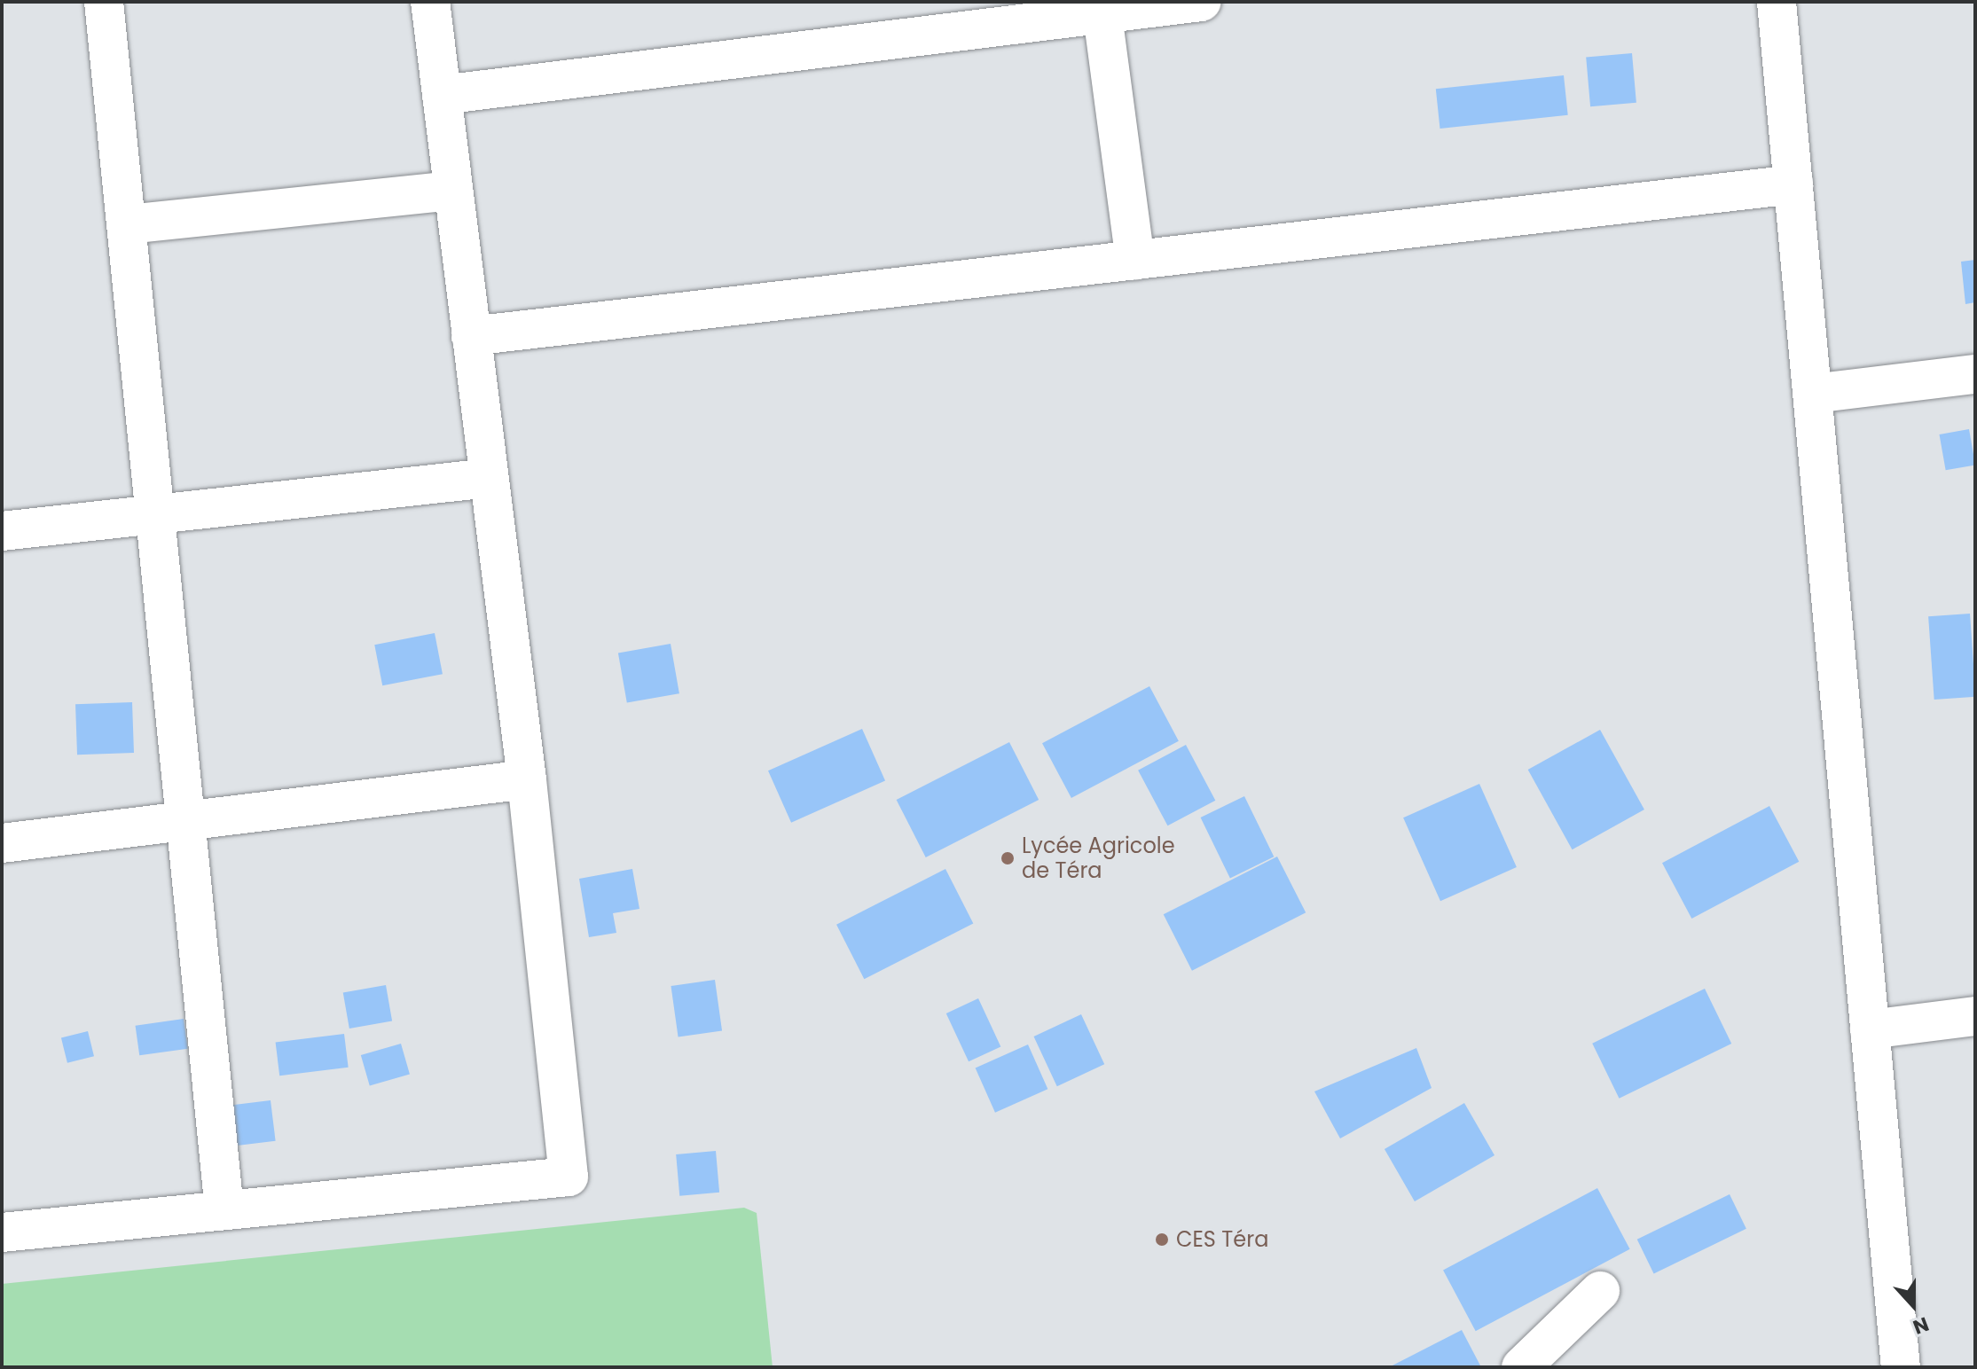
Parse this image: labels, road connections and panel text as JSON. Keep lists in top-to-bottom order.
{
  "places": ["Lycée Agricole de Téra", "CES Téra"],
  "north": "bottom"
}
